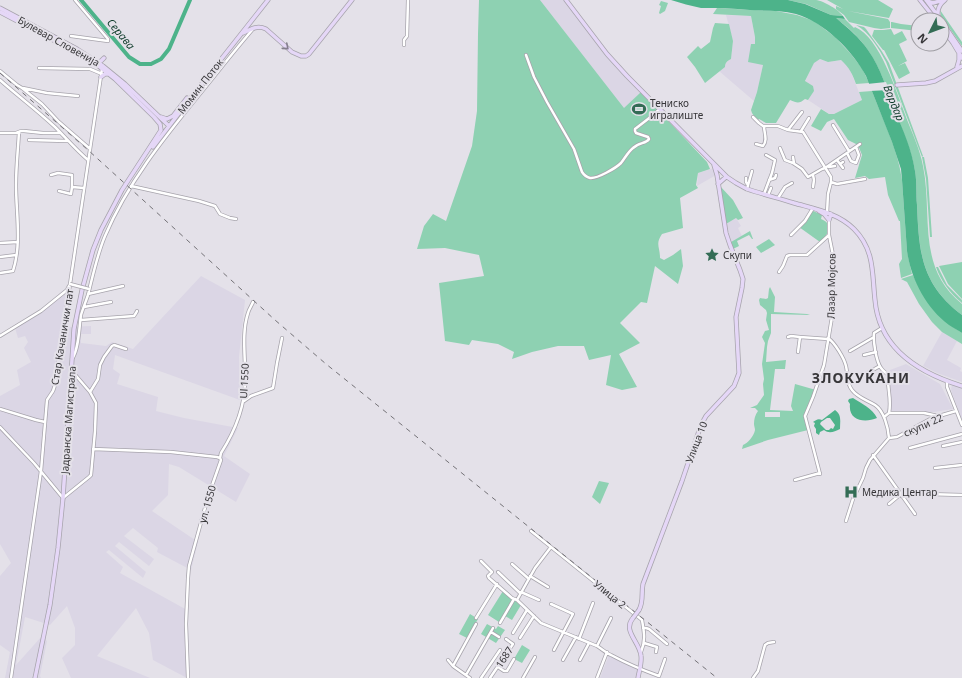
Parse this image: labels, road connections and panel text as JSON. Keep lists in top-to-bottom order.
{
  "streets": {
    "street": [
      "Булевар Словенија",
      "Момин Поток",
      "Лазар Мојсов",
      "Стар Качанички пат",
      "Ul 1550",
      "Јадранска Магистрала",
      "скупи 22",
      "Улица 10",
      "ул. 1550",
      "Улица 2",
      "1687"
    ]
  },
  "crossings": [
    ["Булевар Словенија", "Момин Поток"],
    ["Булевар Словенија", "Стар Качанички пат"],
    ["Момин Поток", "Јадранска Магистрала"],
    ["Ul 1550", "ул. 1550"],
    ["Улица 10", "Улица 2"]
  ],
  "districts": ["ЗЛОКУЌАНИ"],
  "water": ["Серава", "Вардар"],
  "places": {
    "sports": ["Тениско игралиште"],
    "place": ["Скупи"],
    "hospital": ["Медика Центар"]
  },
  "north": "bottom left"
}
